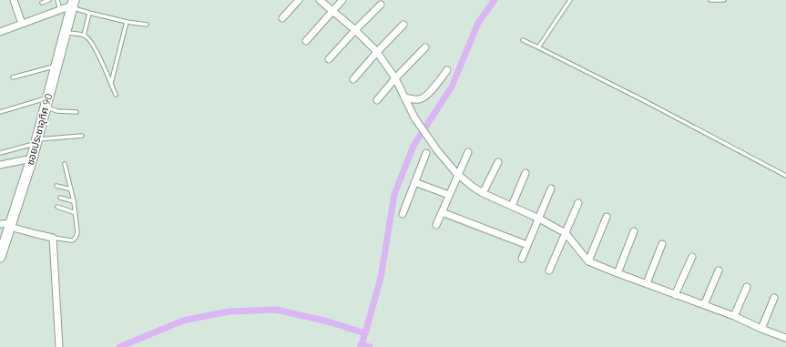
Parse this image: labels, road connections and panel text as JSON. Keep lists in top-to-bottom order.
{
  "streets": {
    "street": ["ซอยประชาอุทิศ 90"]
  }
}
